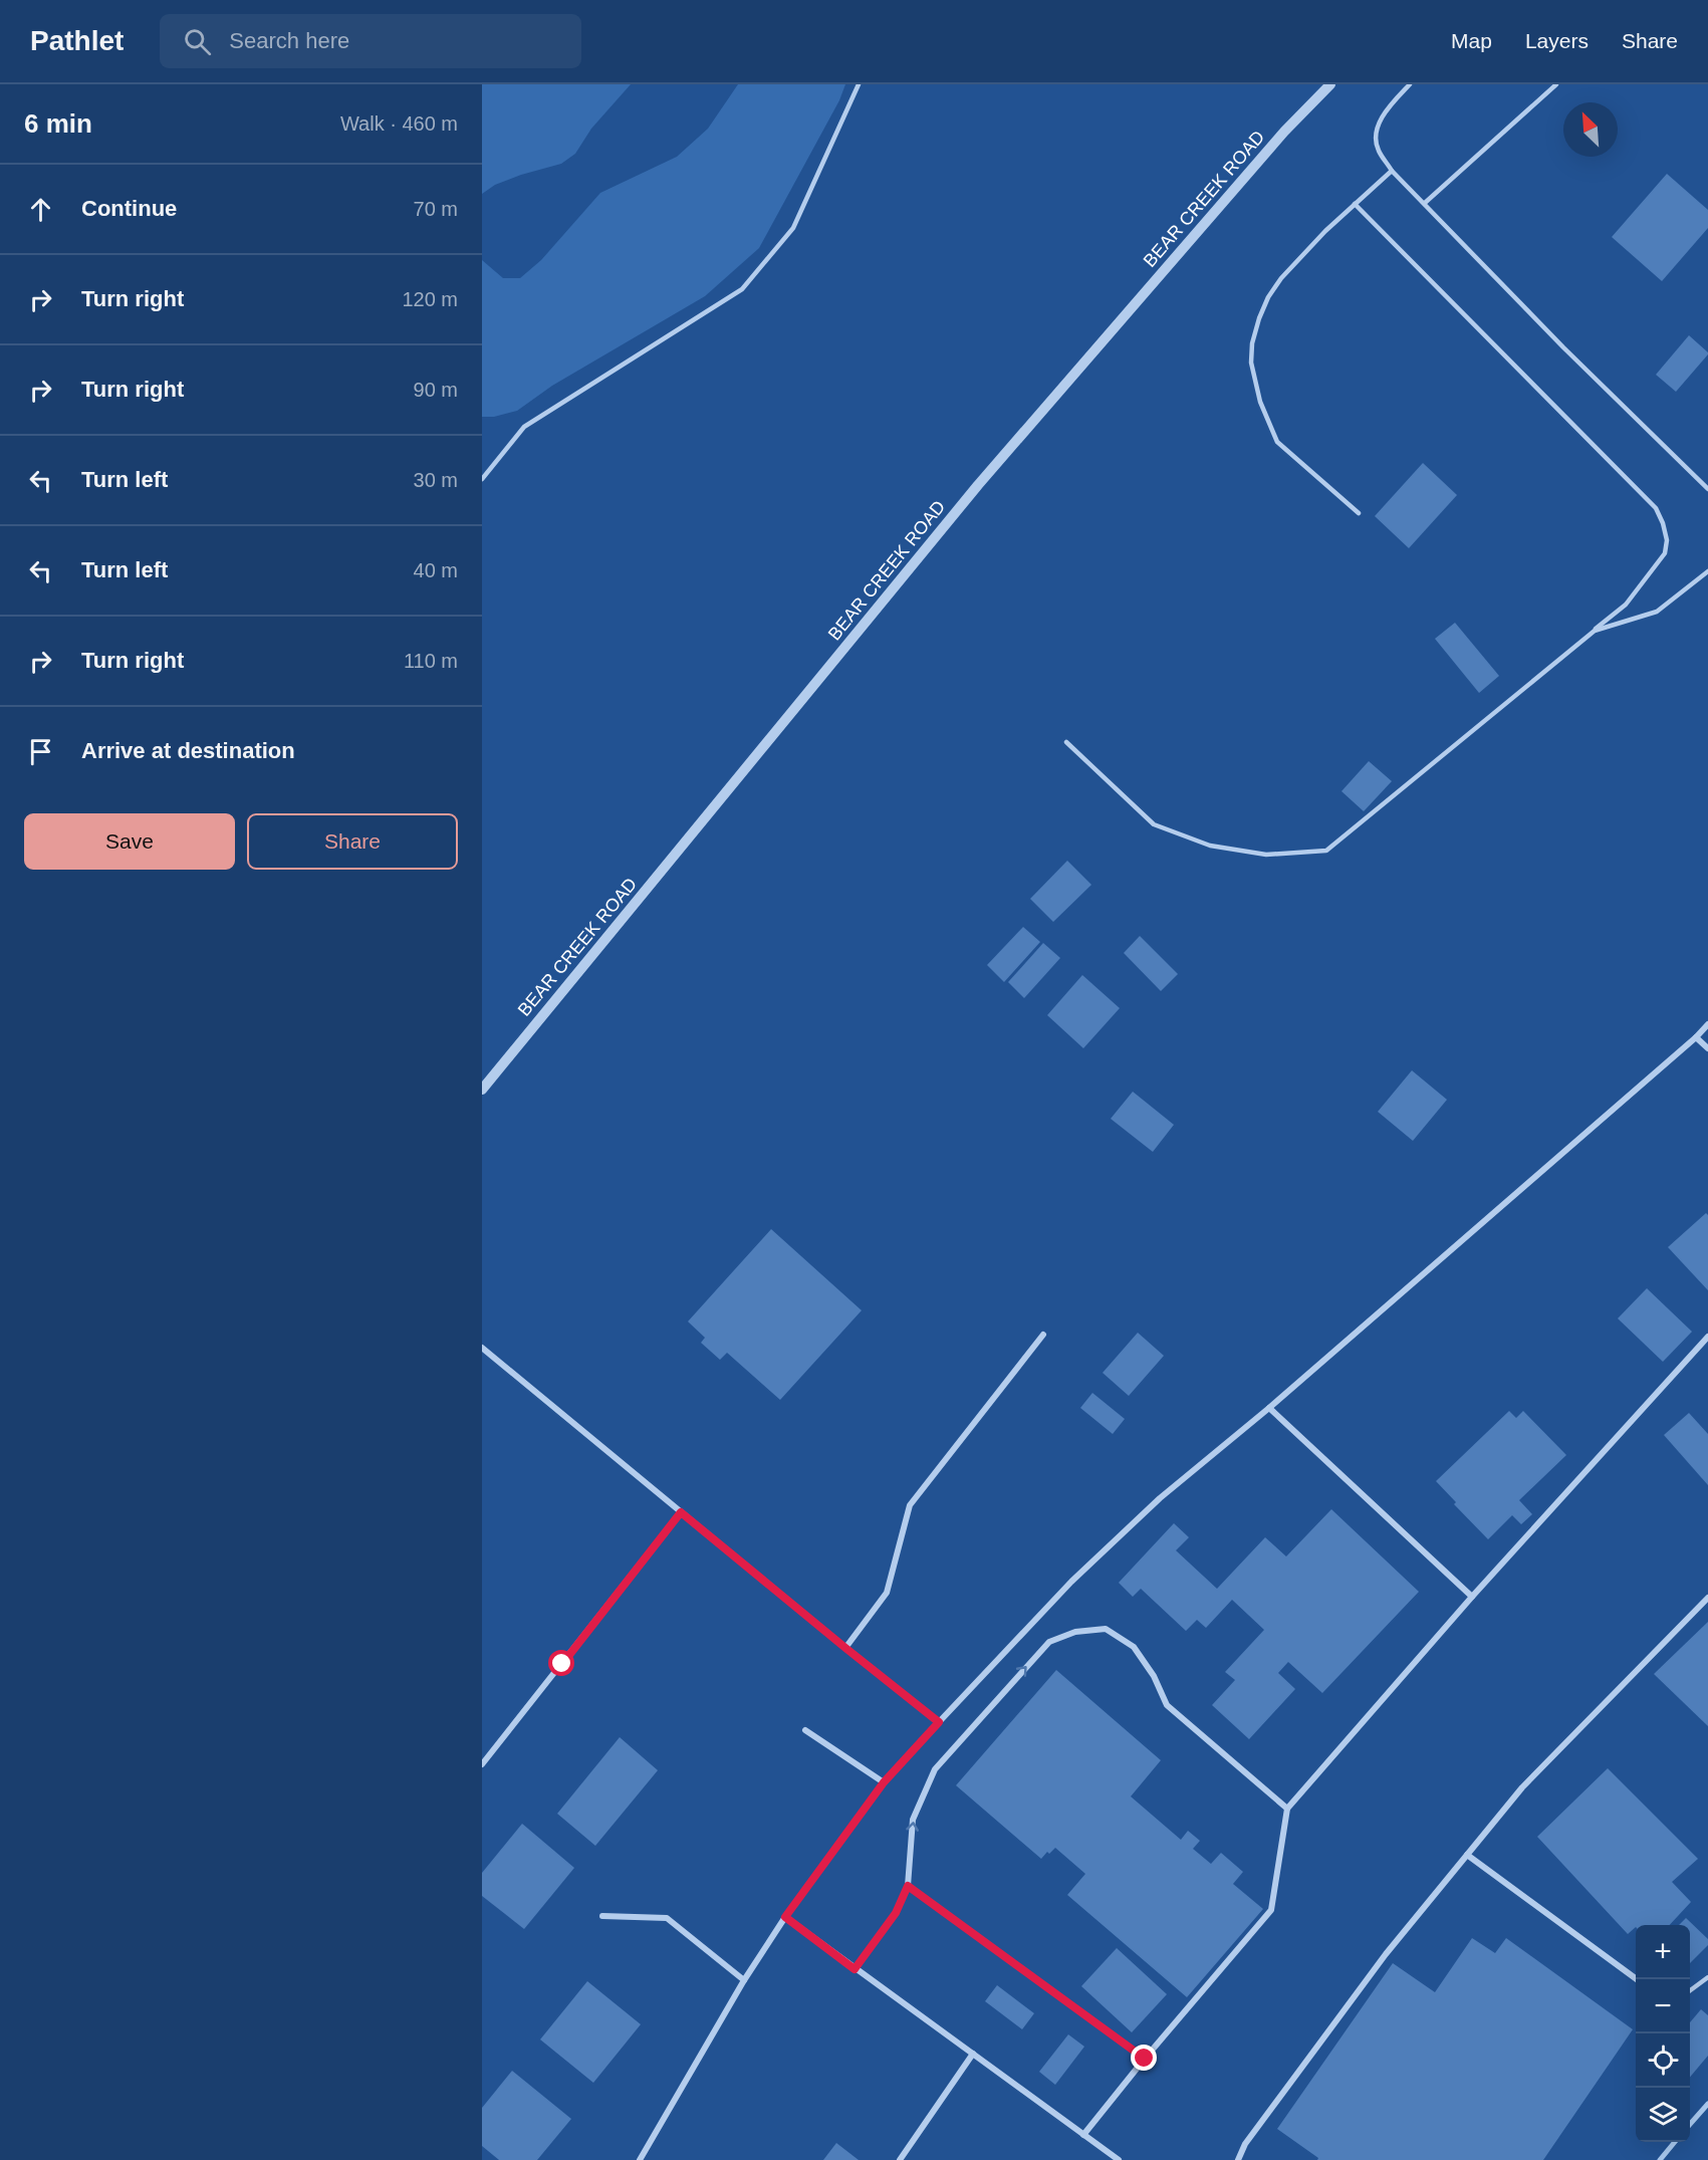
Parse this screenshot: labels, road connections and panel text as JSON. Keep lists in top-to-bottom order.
{
  "streets": {
    "street": ["BEAR CREEK ROAD"]
  },
  "north": "top left",
  "page": {
    "header": "Pathlet",
    "search": "Search here",
    "nav": ["Map", "Layers", "Share"],
    "heading": ["6 min", "Walk · 460 m"],
    "list": [
      ["Continue", "70 m"],
      ["Turn right", "120 m"],
      ["Turn right", "90 m"],
      ["Turn left", "30 m"],
      ["Turn left", "40 m"],
      ["Turn right", "110 m"],
      "Arrive at destination"
    ],
    "buttons": ["Save", "Share"],
    "map_buttons": ["+", "−"]
  }
}
